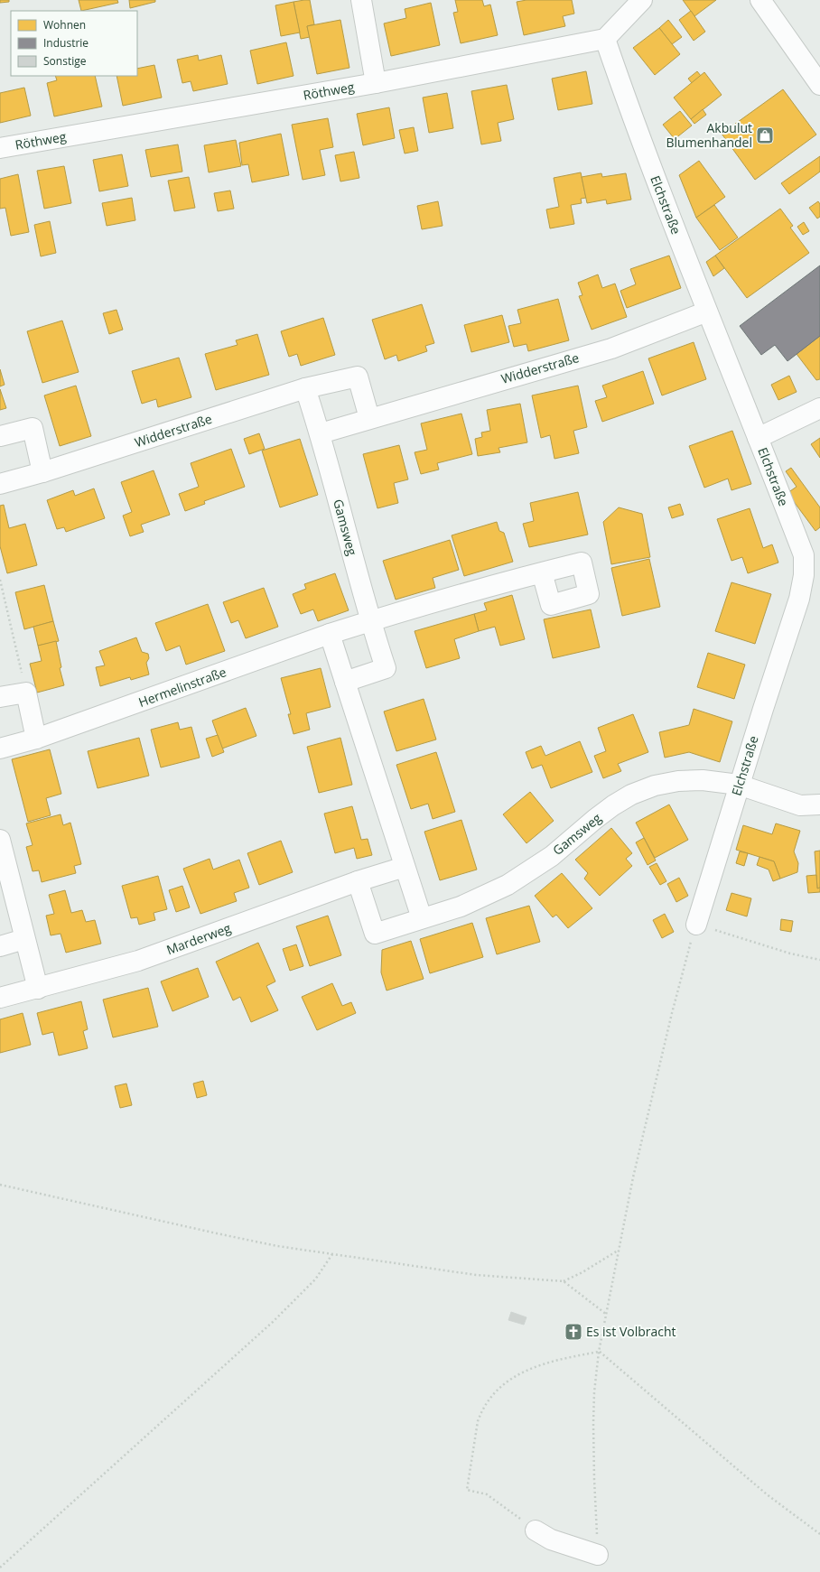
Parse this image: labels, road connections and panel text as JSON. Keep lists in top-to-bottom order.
{
  "streets": {
    "street": [
      "Röthweg",
      "Elchstraße",
      "Widderstraße",
      "Gamsweg",
      "Hermelinstraße",
      "Marderweg"
    ]
  },
  "crossings": [
    ["Röthweg", "Elchstraße"],
    ["Elchstraße", "Widderstraße"],
    ["Elchstraße", "Gamsweg"],
    ["Widderstraße", "Gamsweg"],
    ["Gamsweg", "Marderweg"]
  ],
  "places": {
    "shop": ["Akbulut Blumenhandel"],
    "church": ["Es ist Volbracht"]
  },
  "legend": ["Wohnen", "Industrie", "Sonstige"]
}
